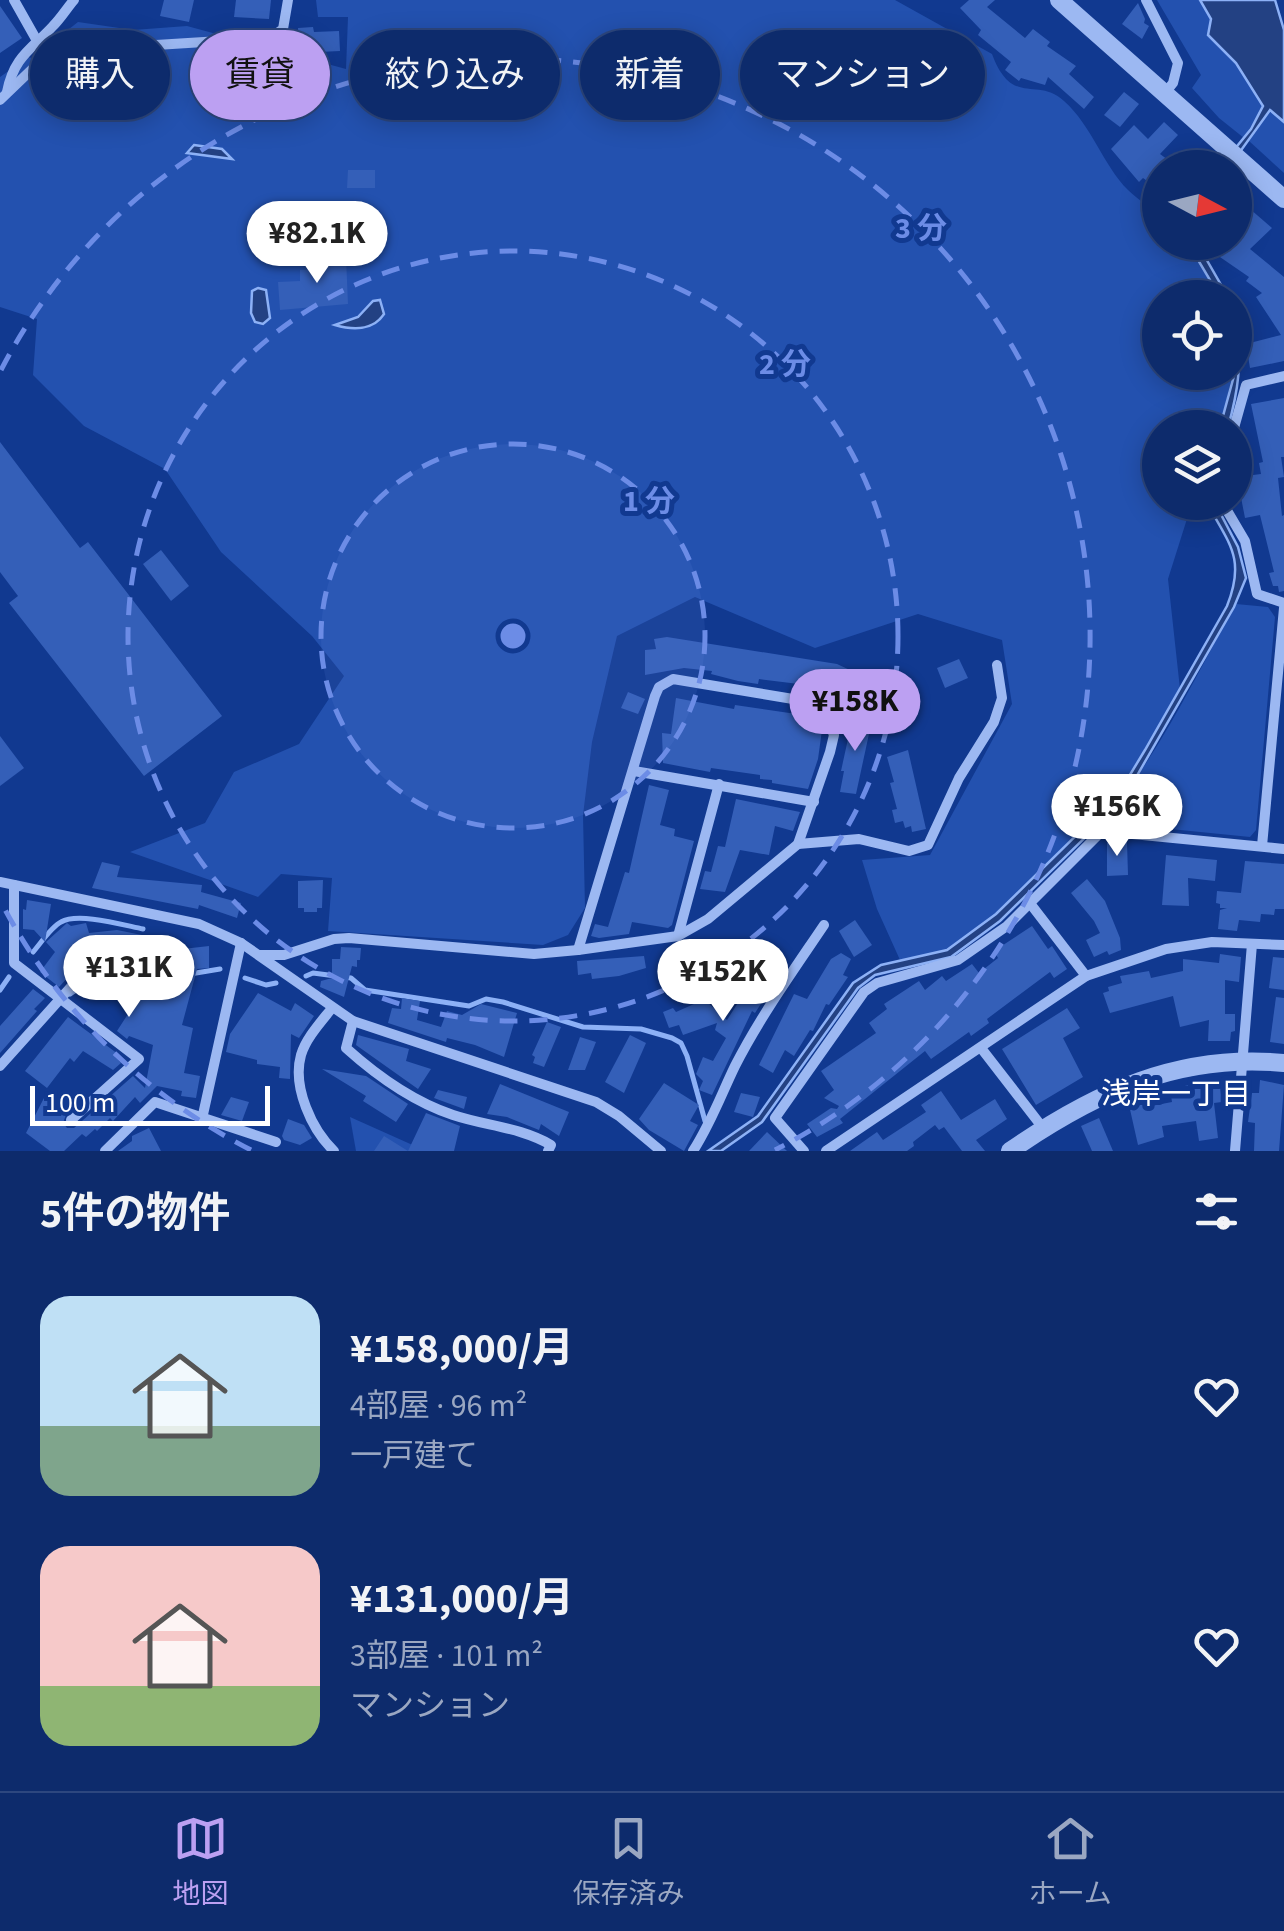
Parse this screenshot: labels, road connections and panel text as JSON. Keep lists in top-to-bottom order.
{
  "districts": ["浅岸一丁目"],
  "scale_bar": "100 m",
  "north": "right",
  "page": {
    "chip": [
      "購入",
      "賃貸",
      "絞り込み",
      "新着",
      "マンション"
    ],
    "price": [
      "¥82.1K",
      "¥158K",
      "¥156K",
      "¥131K",
      "¥152K"
    ],
    "scale": "100 m",
    "heading": "5件の物件",
    "list": [
      {
        "name": "¥158,000/月",
        "note": "4部屋 · 96 m² · 一戸建て"
      },
      {
        "name": "¥131,000/月",
        "note": "3部屋 · 101 m² · マンション"
      }
    ],
    "tabs": ["地図", "保存済み", "ホーム"]
  },
  "rings": ["3 分", "2 分", "1 分"]
}
